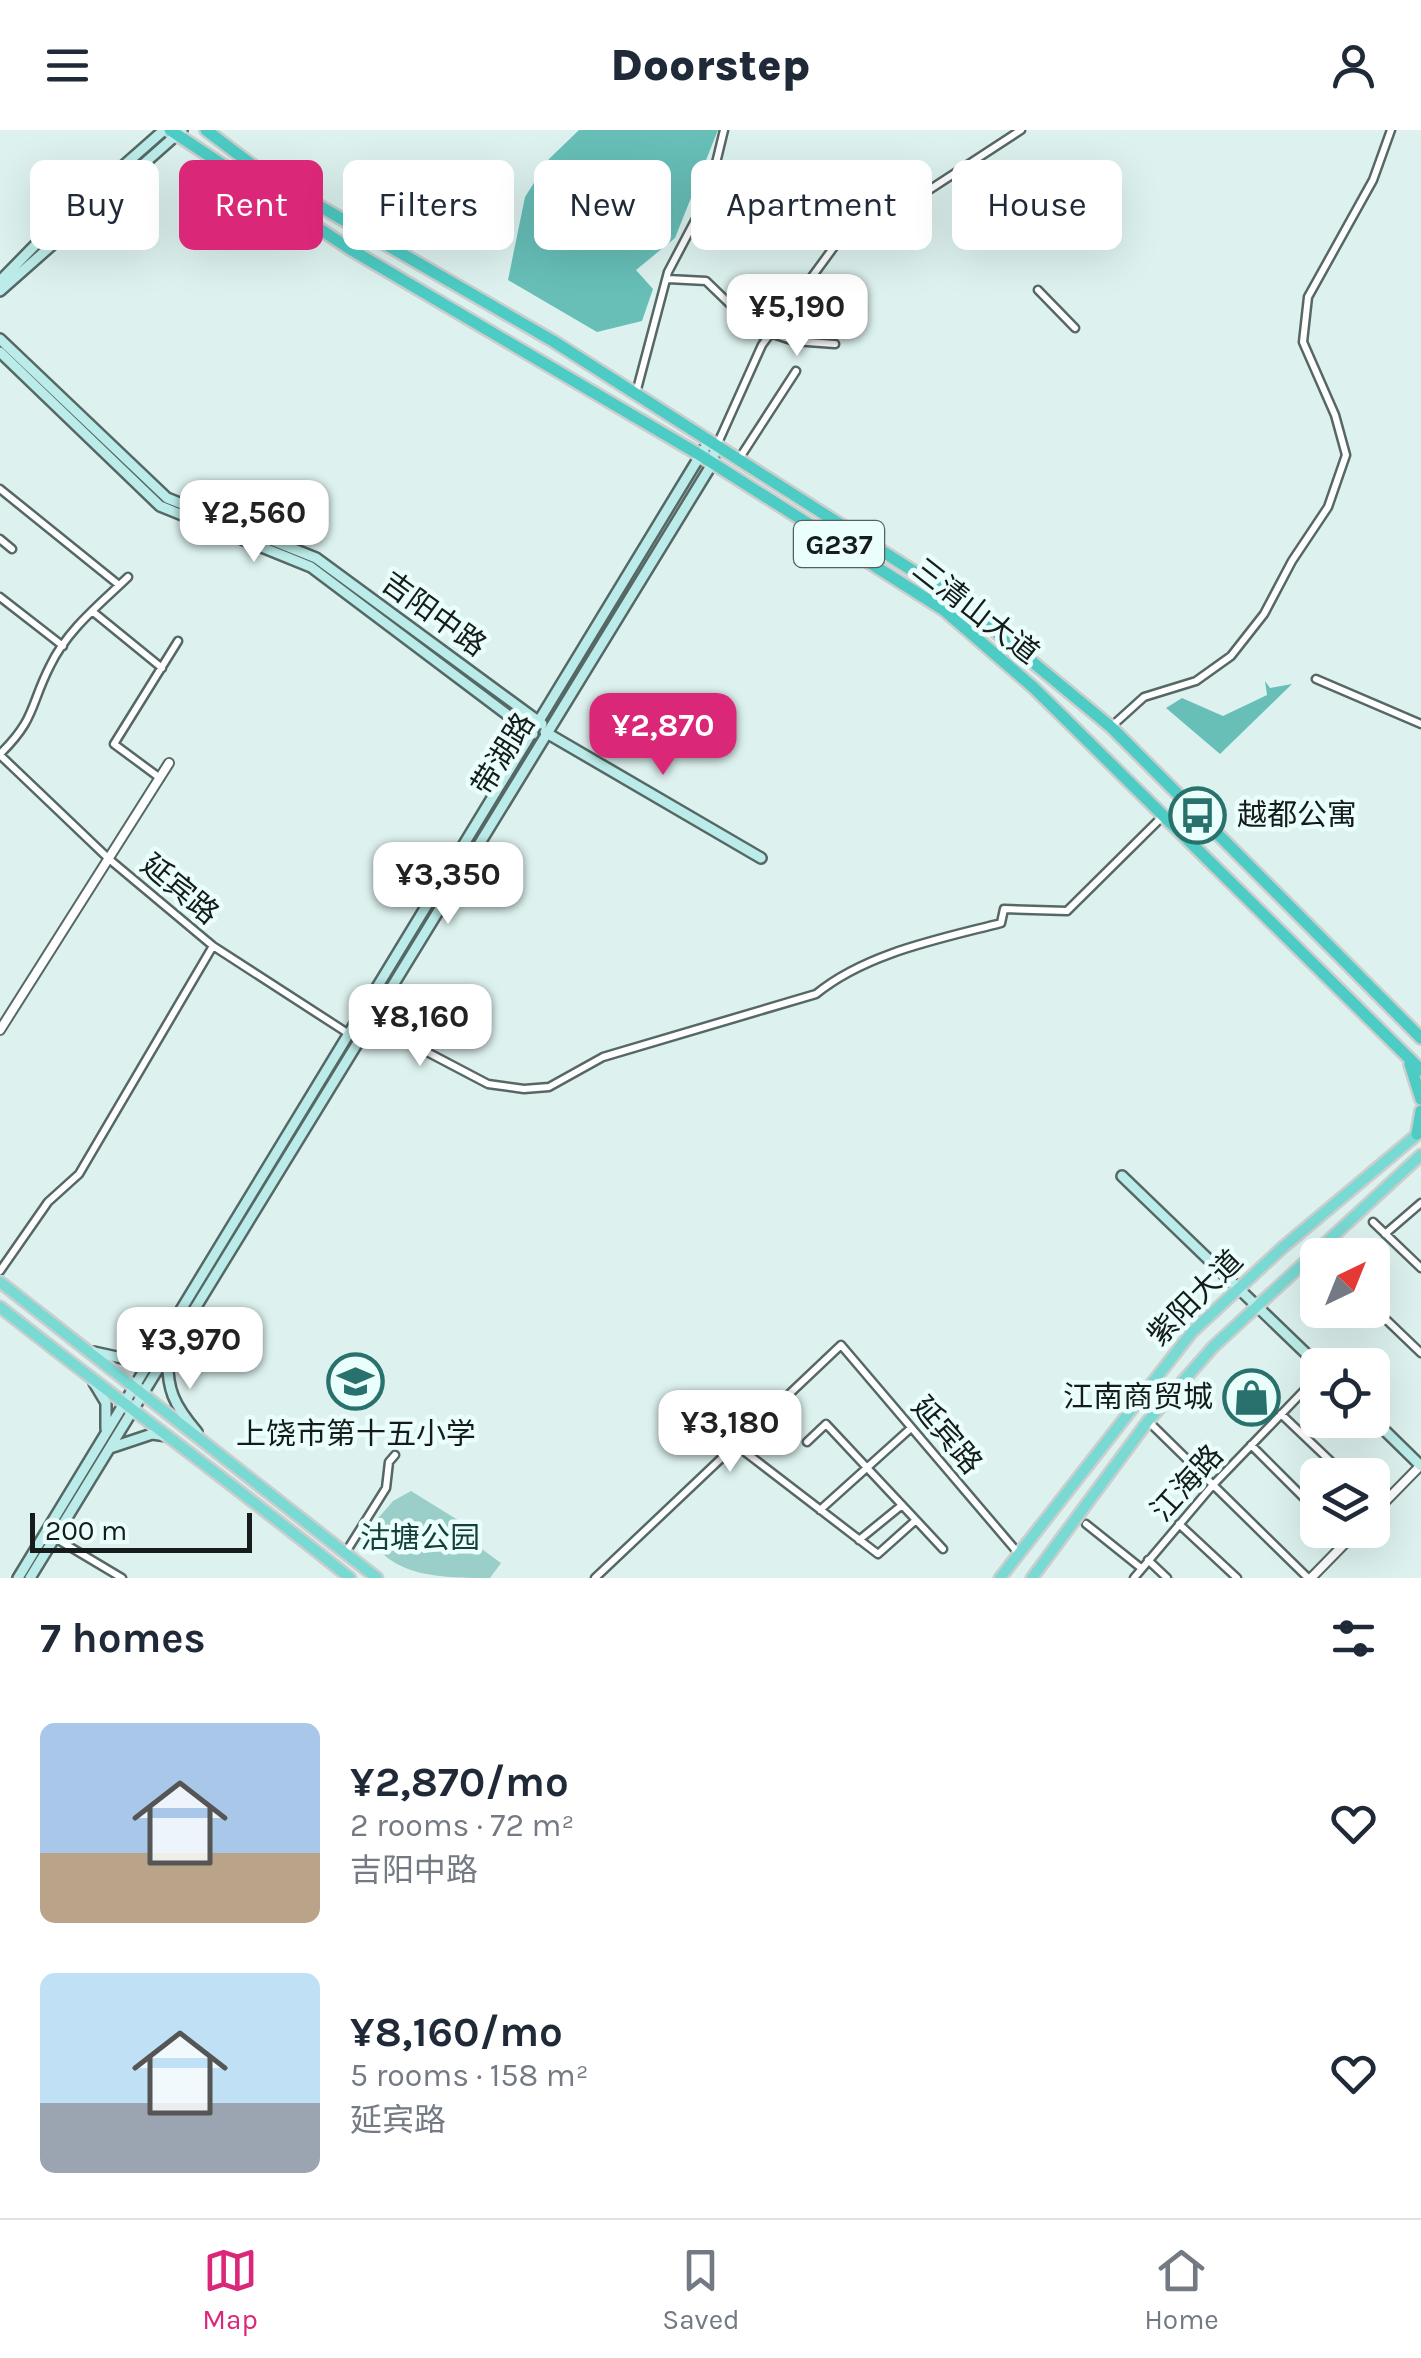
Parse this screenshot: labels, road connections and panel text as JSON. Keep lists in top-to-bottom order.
{
  "streets": {
    "highway": ["G237", "三清山大道"],
    "main road": ["吉阳中路", "带湖路", "紫阳大道"],
    "street": ["延宾路", "江海路"]
  },
  "crossings": [
    ["三清山大道", "带湖路"],
    ["吉阳中路", "带湖路"],
    ["带湖路", "延宾路"],
    ["延宾路", "紫阳大道"]
  ],
  "parks": ["沽塘公园"],
  "places": {
    "bus stop": ["越都公寓"],
    "school or university": ["上饶市第十五小学"],
    "shop": ["江南商贸城"]
  },
  "scale_bar": "200 m",
  "north": "top right",
  "page": {
    "header": "Doorstep",
    "chip": [
      "Buy",
      "Rent",
      "Filters",
      "New",
      "Apartment",
      "House"
    ],
    "price": [
      "¥5,190",
      "¥2,560",
      "¥2,870",
      "¥3,350",
      "¥8,160",
      "¥3,970",
      "¥3,180"
    ],
    "scale": "200 m",
    "heading": "7 homes",
    "list": [
      {
        "name": "¥2,870/mo",
        "note": "2 rooms · 72 m² · 吉阳中路"
      },
      {
        "name": "¥8,160/mo",
        "note": "5 rooms · 158 m² · 延宾路"
      }
    ],
    "tabs": ["Map", "Saved", "Home"]
  }
}
